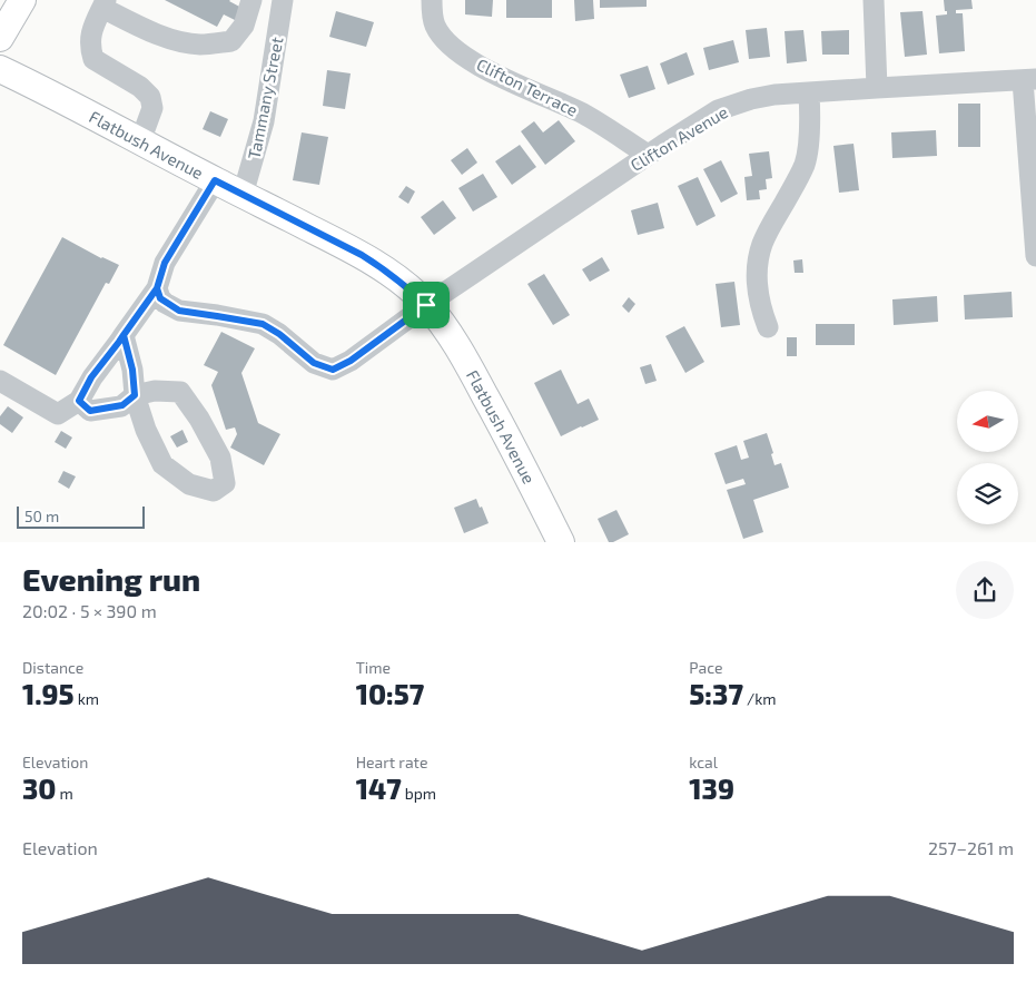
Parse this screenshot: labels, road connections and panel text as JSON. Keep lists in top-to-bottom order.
{
  "streets": {
    "main road": ["Flatbush Avenue"],
    "street": ["Clifton Terrace", "Tammany Street", "Clifton Avenue"]
  },
  "crossings": [
    ["Clifton Terrace", "Clifton Avenue"],
    ["Tammany Street", "Flatbush Avenue"],
    ["Clifton Avenue", "Flatbush Avenue"]
  ],
  "scale_bar": "50 m",
  "north": "left",
  "page": {
    "scale": "50 m",
    "heading": ["Evening run", "20:02 · 5 × 390 m"],
    "stats": [
      ["Distance", "1.95 km"],
      ["Time", "10:57"],
      ["Pace", "5:37 /km"],
      ["Elevation", "30 m"],
      ["Heart rate", "147 bpm"],
      ["kcal", "139"]
    ],
    "chart": ["Elevation", "257–261 m"]
  }
}
